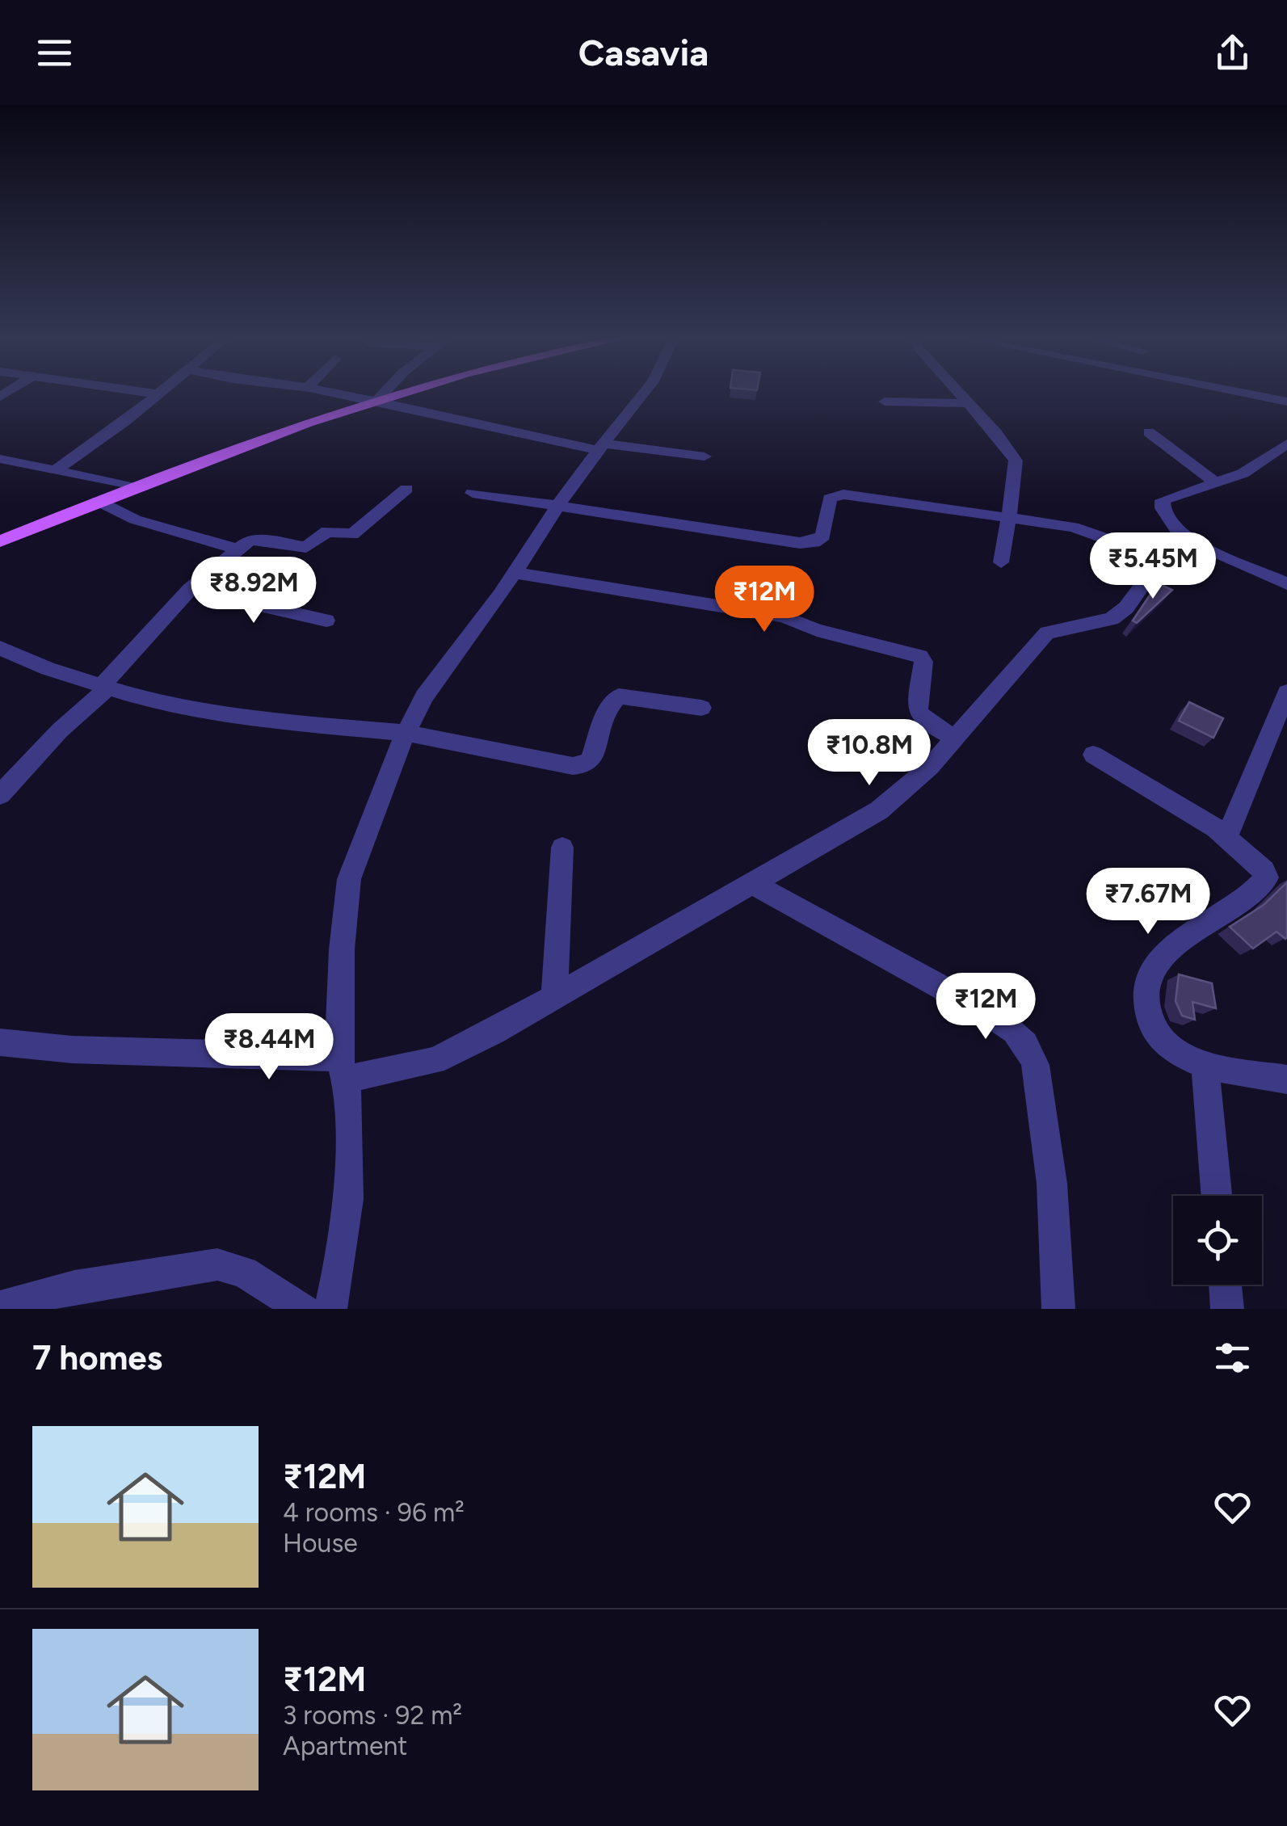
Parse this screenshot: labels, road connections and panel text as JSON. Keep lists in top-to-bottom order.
{
  "page": {
    "header": "Casavia",
    "price": [
      "₹5.45M",
      "₹8.92M",
      "₹12M",
      "₹10.8M",
      "₹7.67M",
      "₹12M",
      "₹8.44M"
    ],
    "heading": "7 homes",
    "list": [
      {
        "name": "₹12M",
        "note": "4 rooms · 96 m² · House"
      },
      {
        "name": "₹12M",
        "note": "3 rooms · 92 m² · Apartment"
      }
    ]
  }
}
